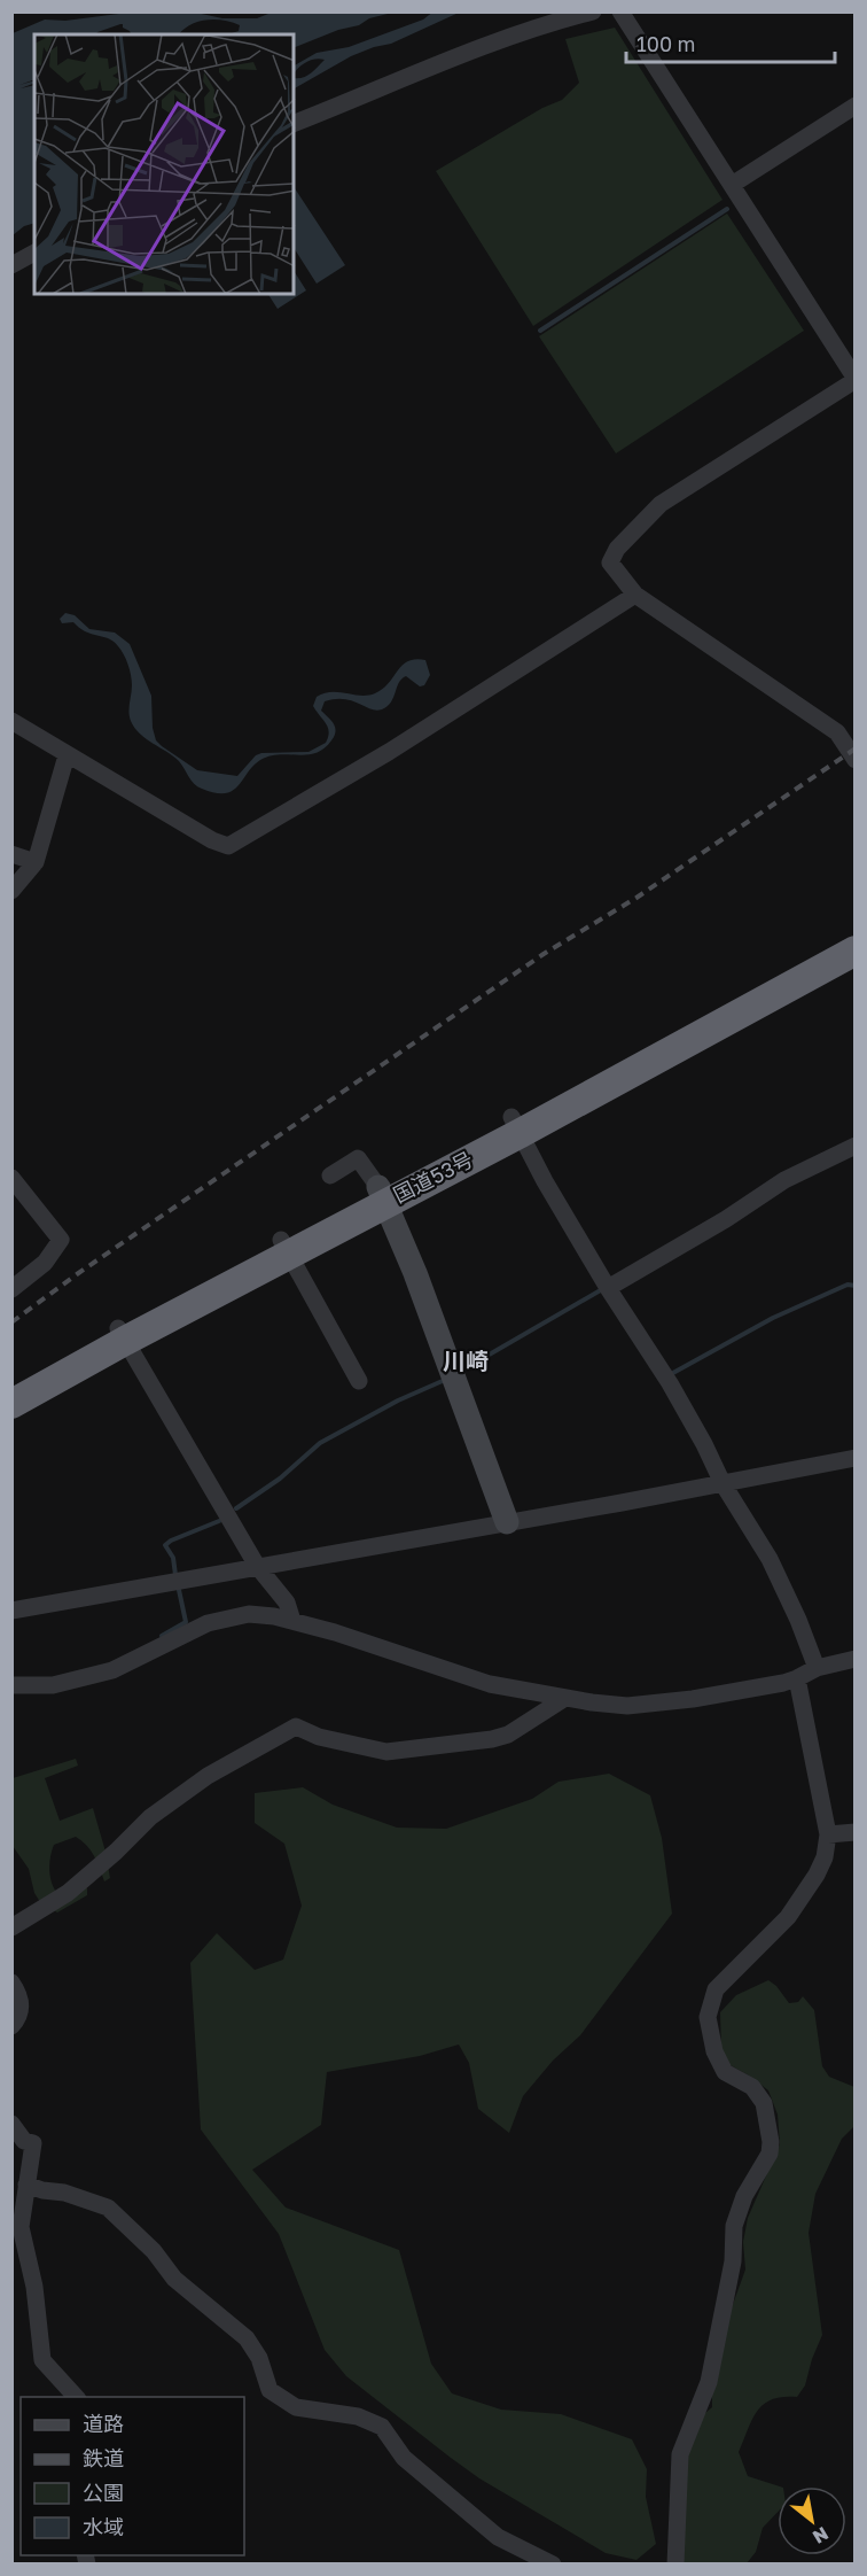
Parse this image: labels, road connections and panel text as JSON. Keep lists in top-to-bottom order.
{
  "streets": {
    "highway": ["国道53号"]
  },
  "districts": ["川崎"],
  "legend": [
    "道路",
    "鉄道",
    "公園",
    "水域"
  ],
  "scale_bar": "100 m",
  "north": "bottom right"
}
